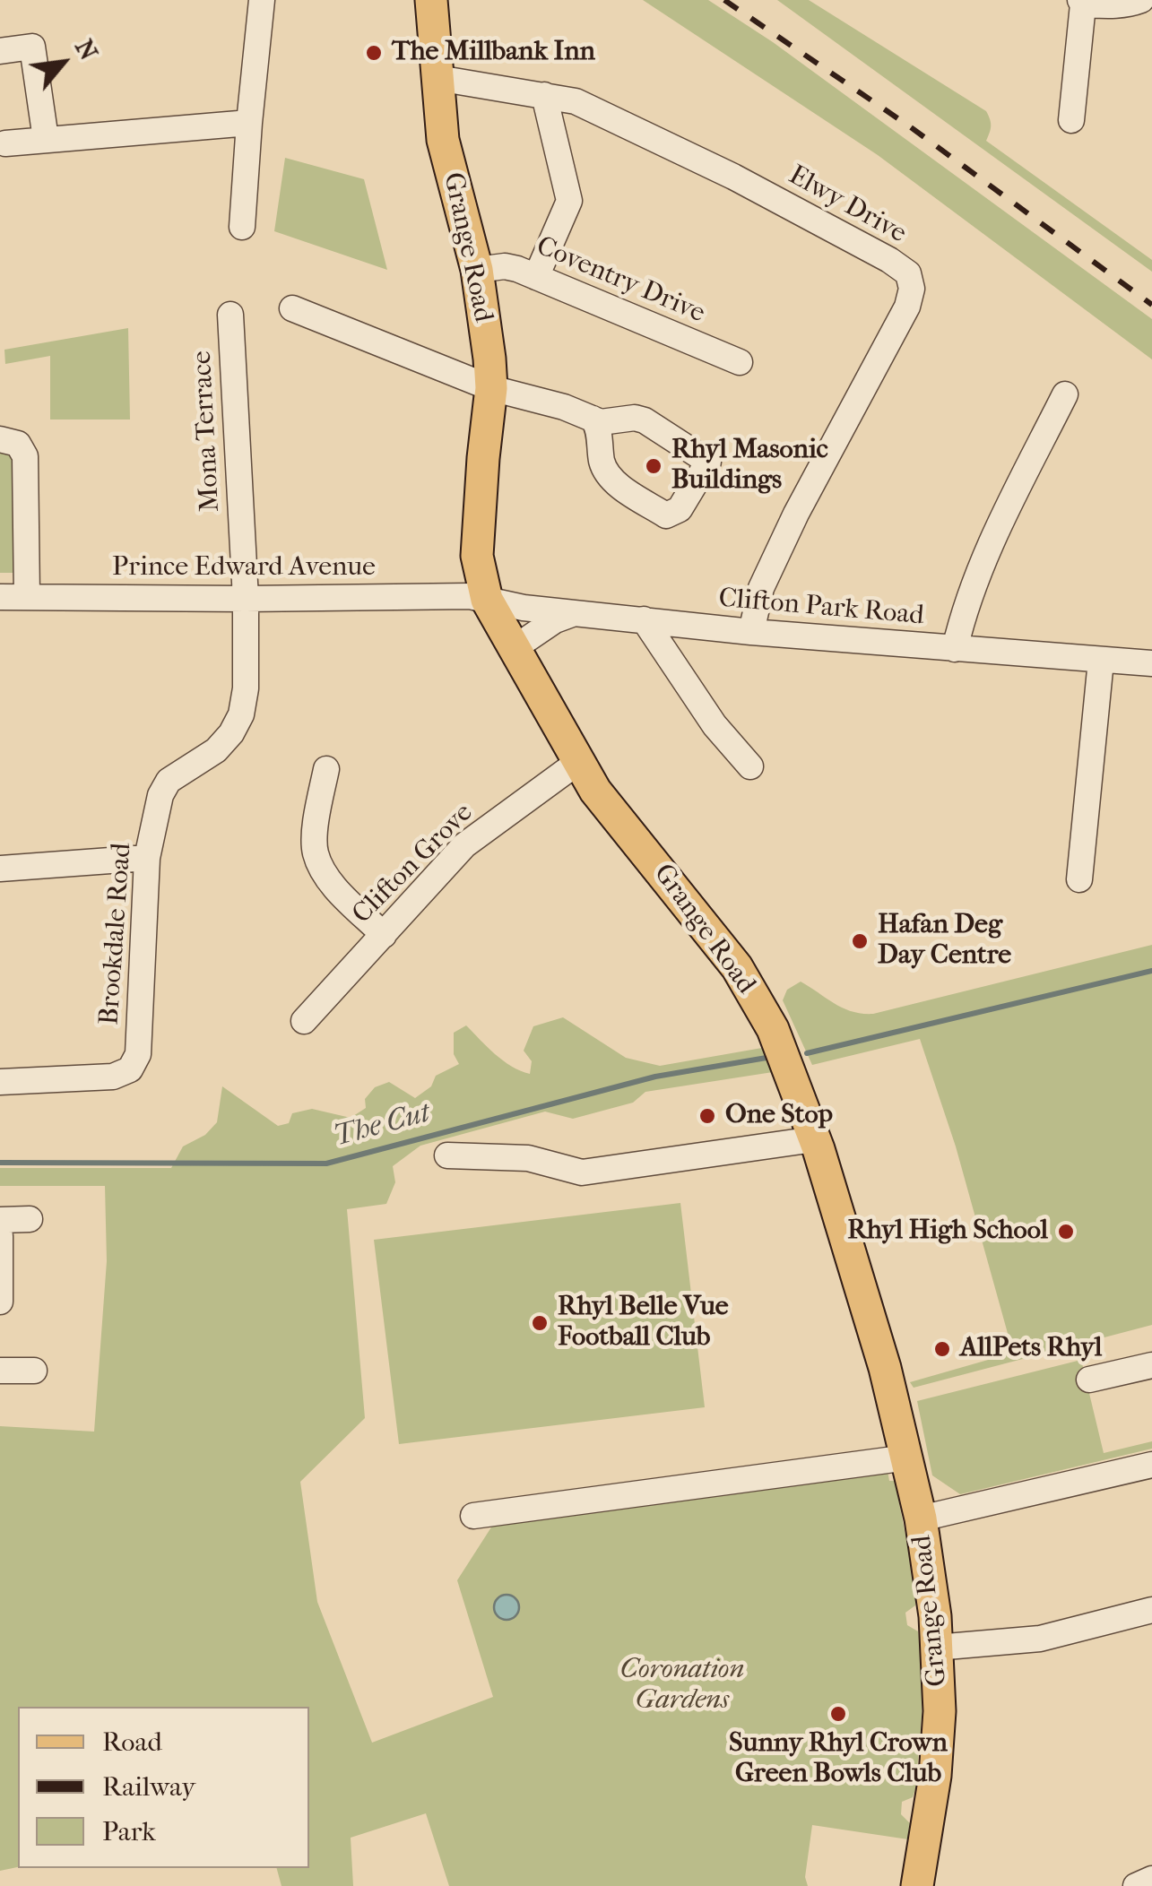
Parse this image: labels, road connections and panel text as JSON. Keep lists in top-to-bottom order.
{
  "streets": {
    "main road": ["Grange Road"],
    "street": [
      "Elwy Drive",
      "Coventry Drive",
      "Mona Terrace",
      "Prince Edward Avenue",
      "Clifton Park Road",
      "Clifton Grove",
      "Brookdale Road"
    ]
  },
  "crossings": [
    ["Elwy Drive", "Grange Road"],
    ["Elwy Drive", "Clifton Park Road"],
    ["Grange Road", "Coventry Drive"],
    ["Grange Road", "Prince Edward Avenue"],
    ["Grange Road", "Clifton Park Road"],
    ["Grange Road", "Clifton Grove"],
    ["Mona Terrace", "Prince Edward Avenue"],
    ["Mona Terrace", "Brookdale Road"],
    ["Prince Edward Avenue", "Clifton Park Road"],
    ["Prince Edward Avenue", "Brookdale Road"]
  ],
  "water": ["The Cut"],
  "parks": ["Coronation Gardens"],
  "places": [
    "The Millbank Inn",
    "Rhyl Masonic Buildings",
    "Hafan Deg Day Centre",
    "One Stop",
    "Rhyl High School",
    "Rhyl Belle Vue Football Club",
    "AllPets Rhyl",
    "Sunny Rhyl Crown Green Bowls Club"
  ],
  "legend": ["Road", "Railway", "Park"],
  "north": "top right"
}
